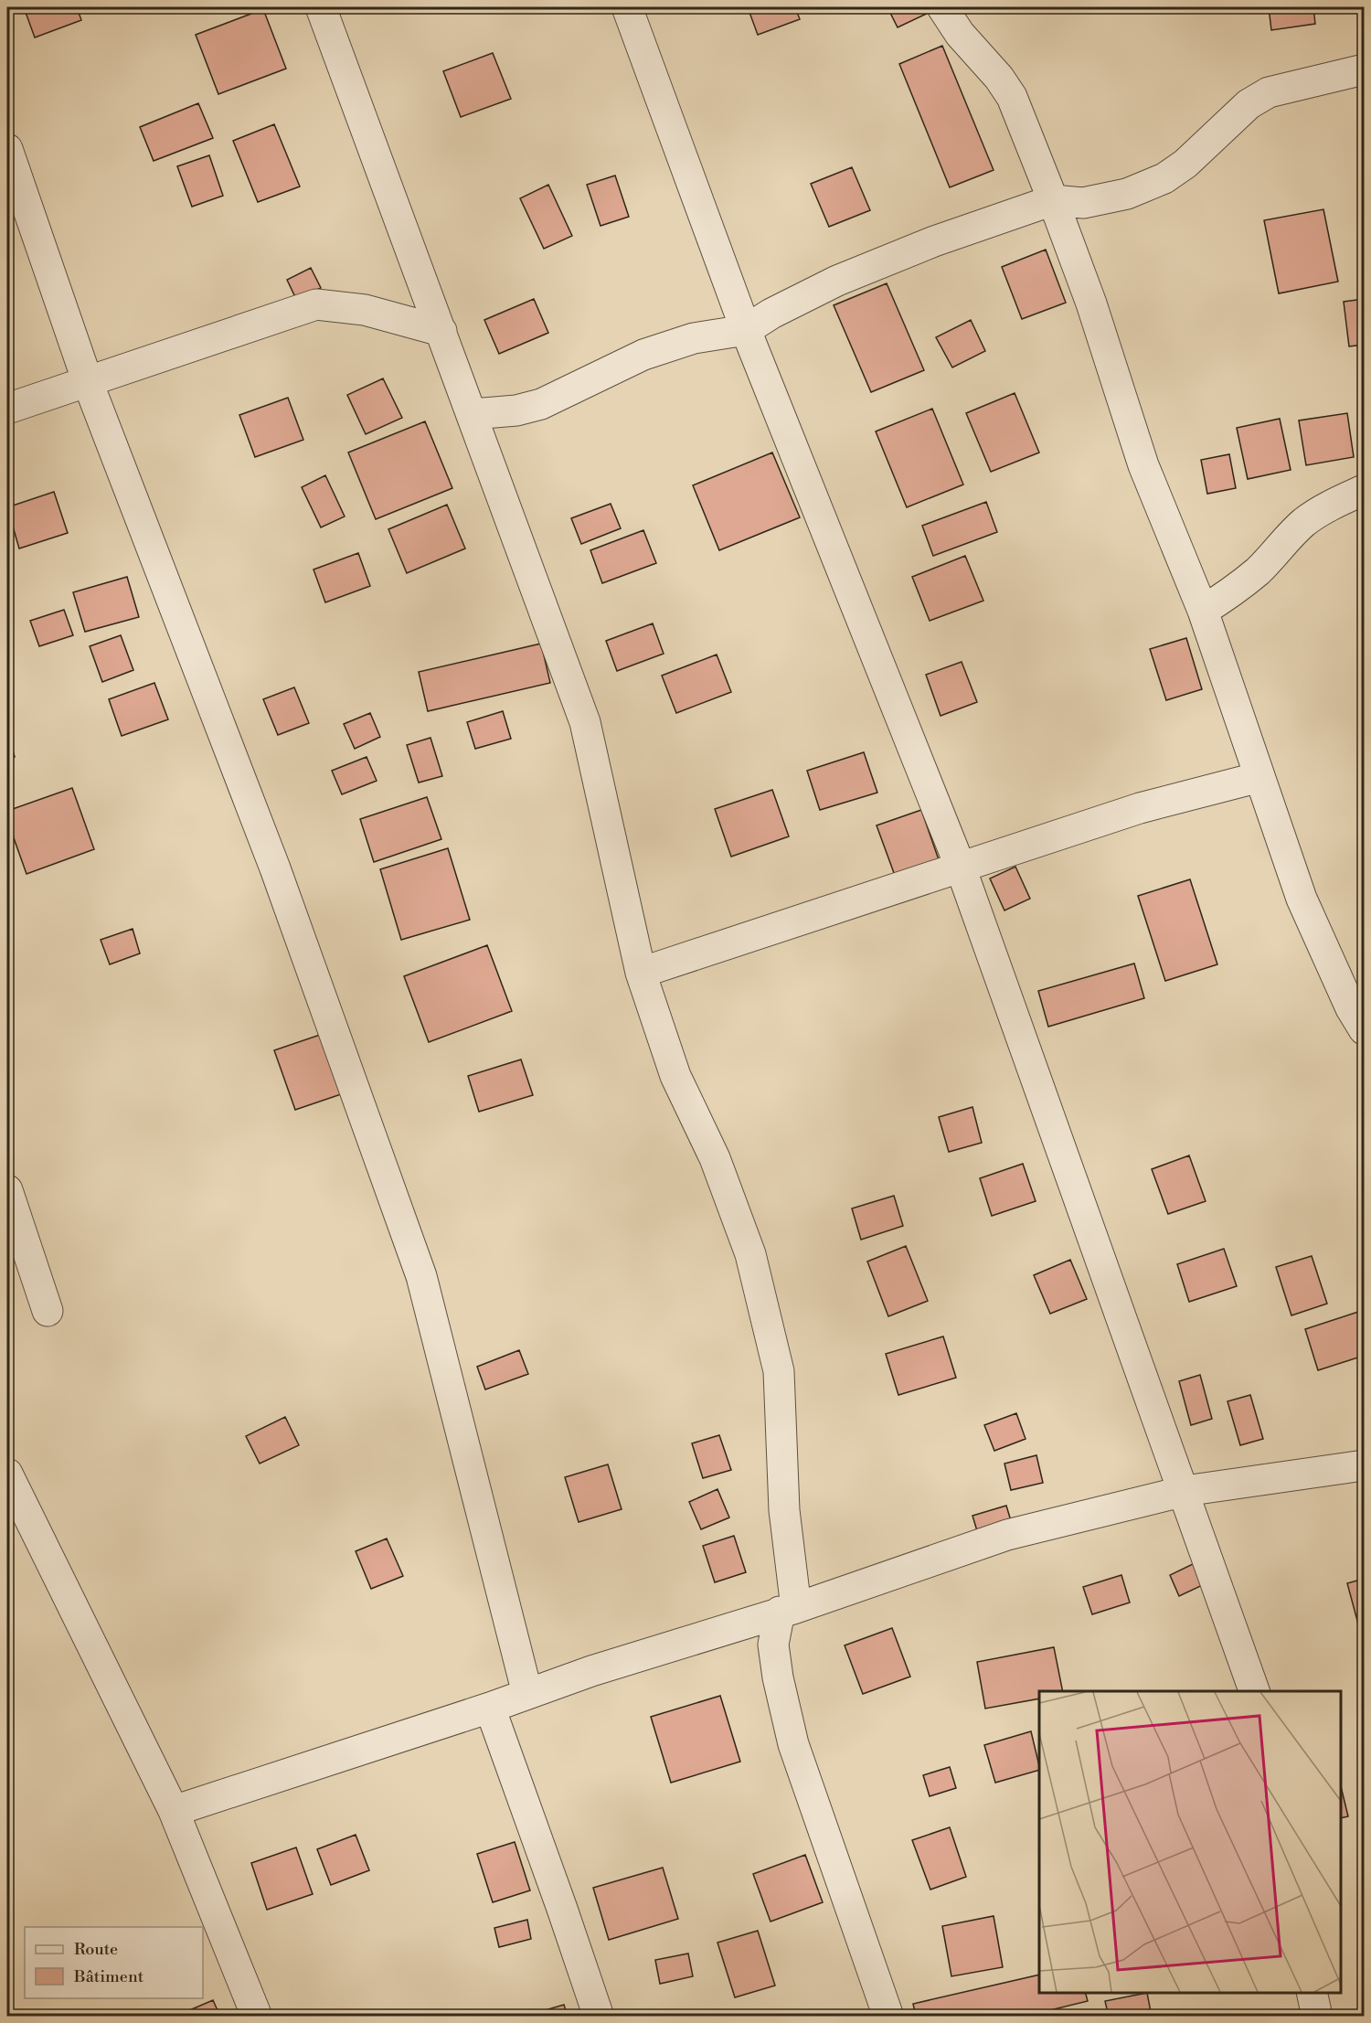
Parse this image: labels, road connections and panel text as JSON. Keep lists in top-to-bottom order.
{
  "legend": ["Route", "Bâtiment"]
}
